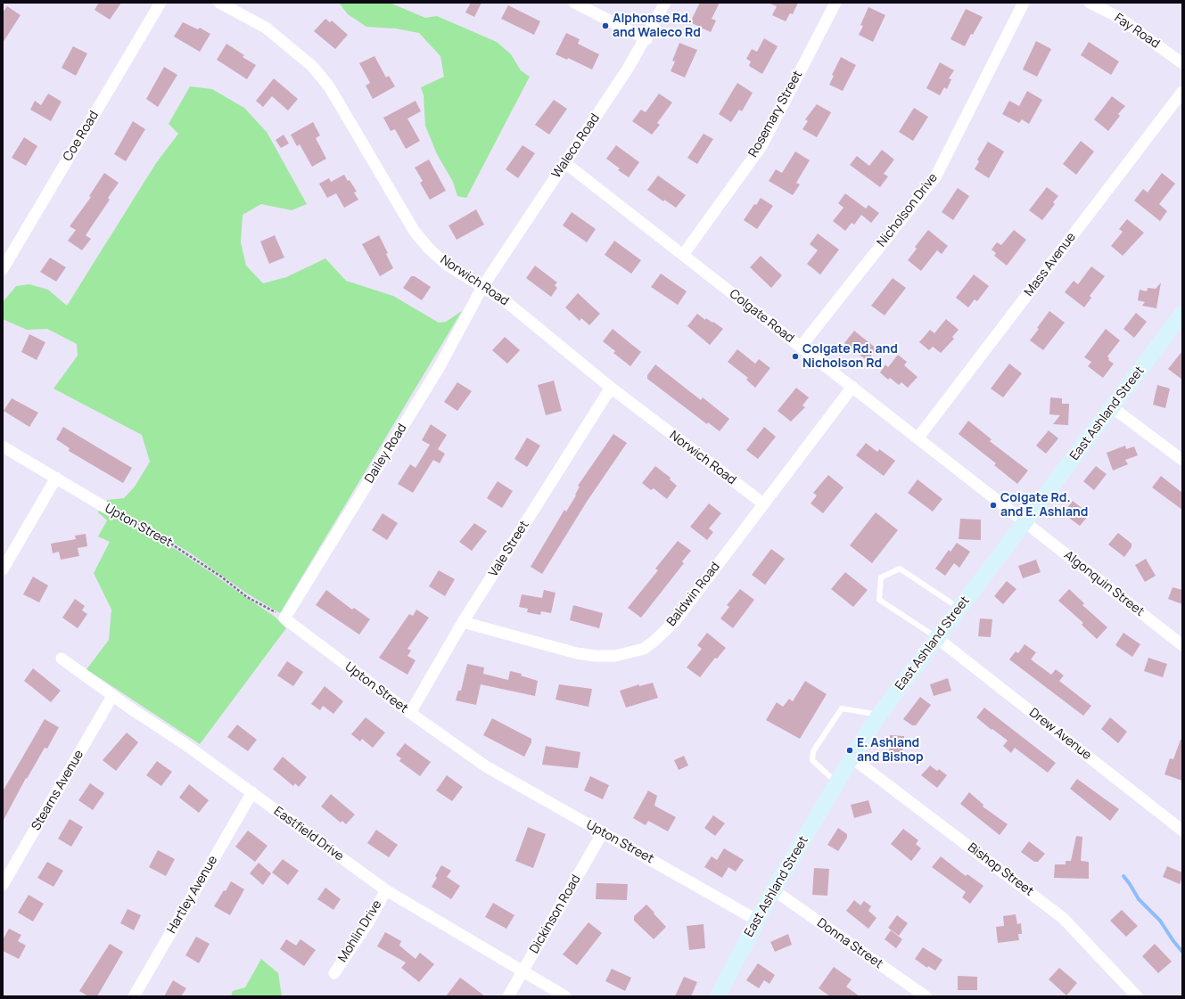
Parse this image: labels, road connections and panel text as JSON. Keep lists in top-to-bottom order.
{
  "streets": {
    "main road": ["East Ashland Street"],
    "street": [
      "Fay Road",
      "Rosemary Street",
      "Coe Road",
      "Waleco Road",
      "Nicholson Drive",
      "Mass Avenue",
      "Norwich Road",
      "Colgate Road",
      "Dailey Road",
      "Upton Street",
      "Vale Street",
      "Algonquin Street",
      "Baldwin Road",
      "Drew Avenue",
      "Stearns Avenue",
      "Eastfield Drive",
      "Bishop Street",
      "Hartley Avenue",
      "Dickinson Road",
      "Mohlin Drive",
      "Donna Street"
    ]
  },
  "crossings": [
    ["Rosemary Street", "Colgate Road"],
    ["Waleco Road", "Norwich Road"],
    ["Waleco Road", "Colgate Road"],
    ["Waleco Road", "Dailey Road"],
    ["Nicholson Drive", "Colgate Road"],
    ["Mass Avenue", "Colgate Road"],
    ["Norwich Road", "Dailey Road"],
    ["Norwich Road", "Vale Street"],
    ["Norwich Road", "Baldwin Road"],
    ["Colgate Road", "East Ashland Street"],
    ["Colgate Road", "Algonquin Street"],
    ["Colgate Road", "Baldwin Road"],
    ["East Ashland Street", "Upton Street"],
    ["East Ashland Street", "Algonquin Street"],
    ["East Ashland Street", "Drew Avenue"],
    ["East Ashland Street", "Bishop Street"],
    ["East Ashland Street", "Donna Street"],
    ["Dailey Road", "Upton Street"],
    ["Upton Street", "Vale Street"],
    ["Upton Street", "Dickinson Road"],
    ["Vale Street", "Baldwin Road"],
    ["Stearns Avenue", "Eastfield Drive"],
    ["Eastfield Drive", "Hartley Avenue"],
    ["Eastfield Drive", "Dickinson Road"],
    ["Eastfield Drive", "Mohlin Drive"]
  ],
  "places": [
    "Alphonse Rd. and Waleco Rd",
    "Colgate Rd. and Nicholson Rd",
    "Colgate Rd. and E. Ashland",
    "E. Ashland and Bishop"
  ]
}
